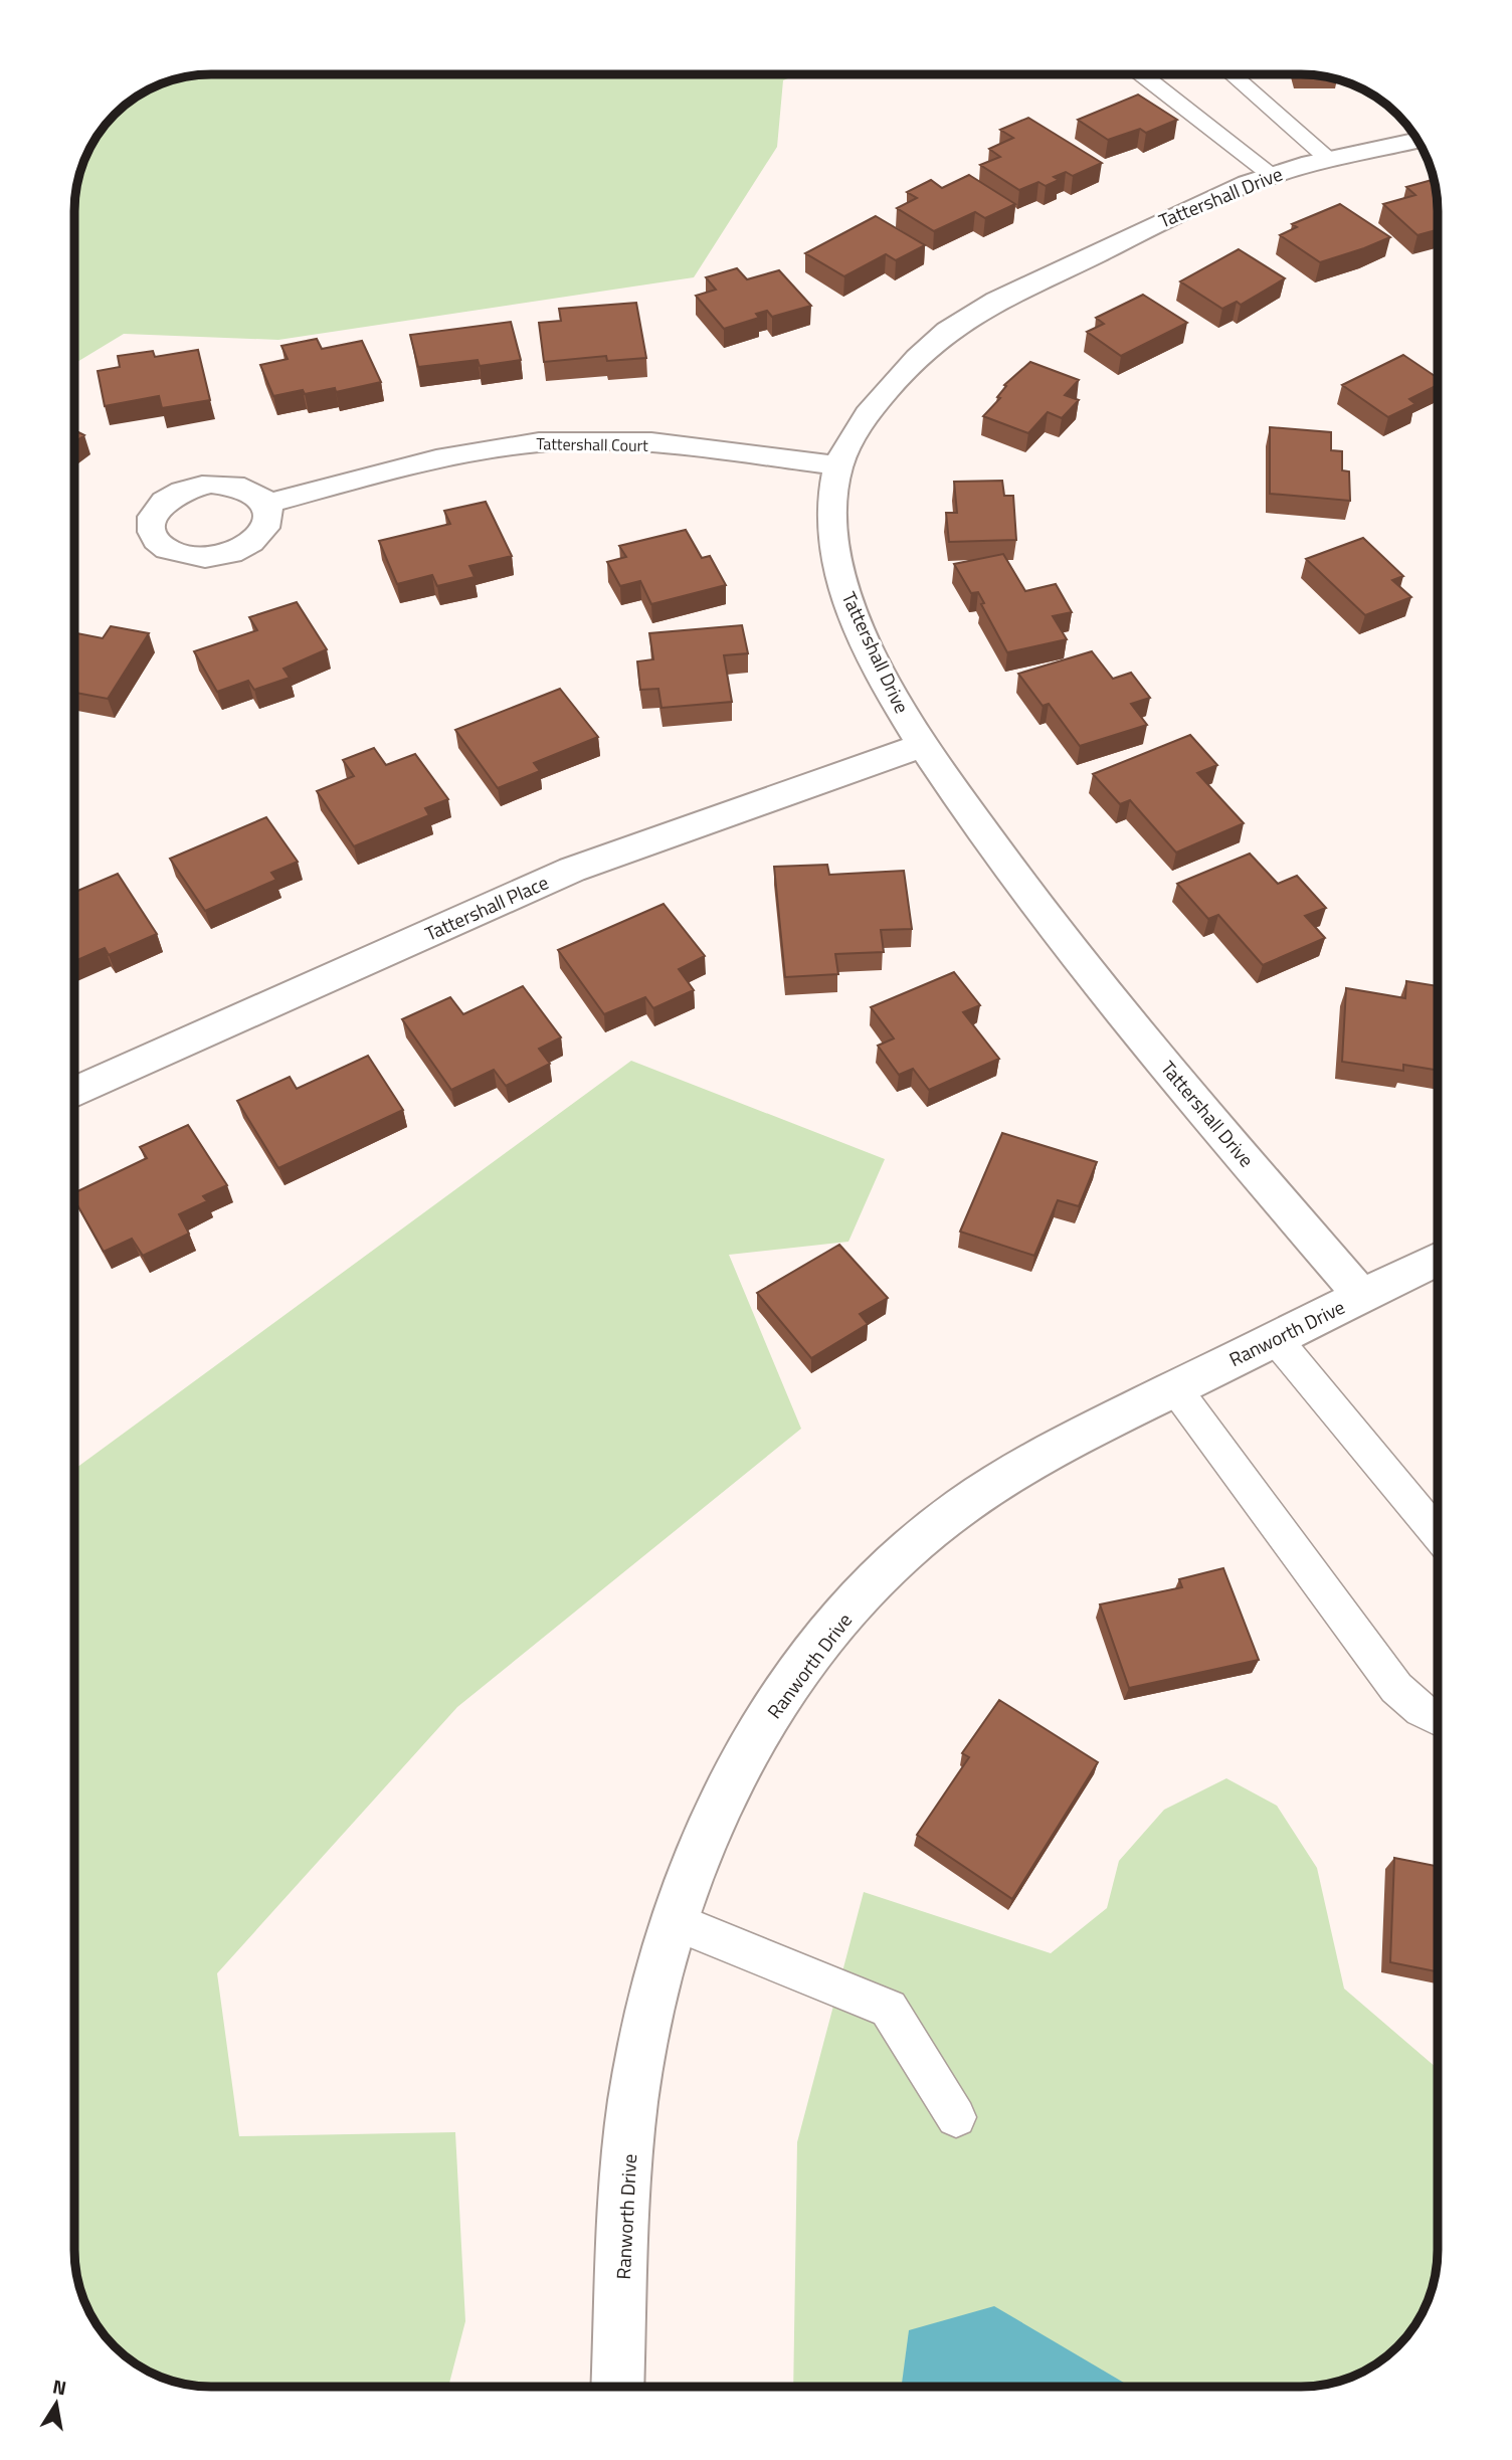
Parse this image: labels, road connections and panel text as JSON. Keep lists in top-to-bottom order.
{
  "streets": {
    "street": [
      "Tattershall Drive",
      "Tattershall Court",
      "Tattershall Place",
      "Ranworth Drive"
    ]
  },
  "crossings": [
    ["Tattershall Drive", "Tattershall Court"],
    ["Tattershall Drive", "Tattershall Place"],
    ["Tattershall Drive", "Ranworth Drive"]
  ],
  "north": "top"
}
